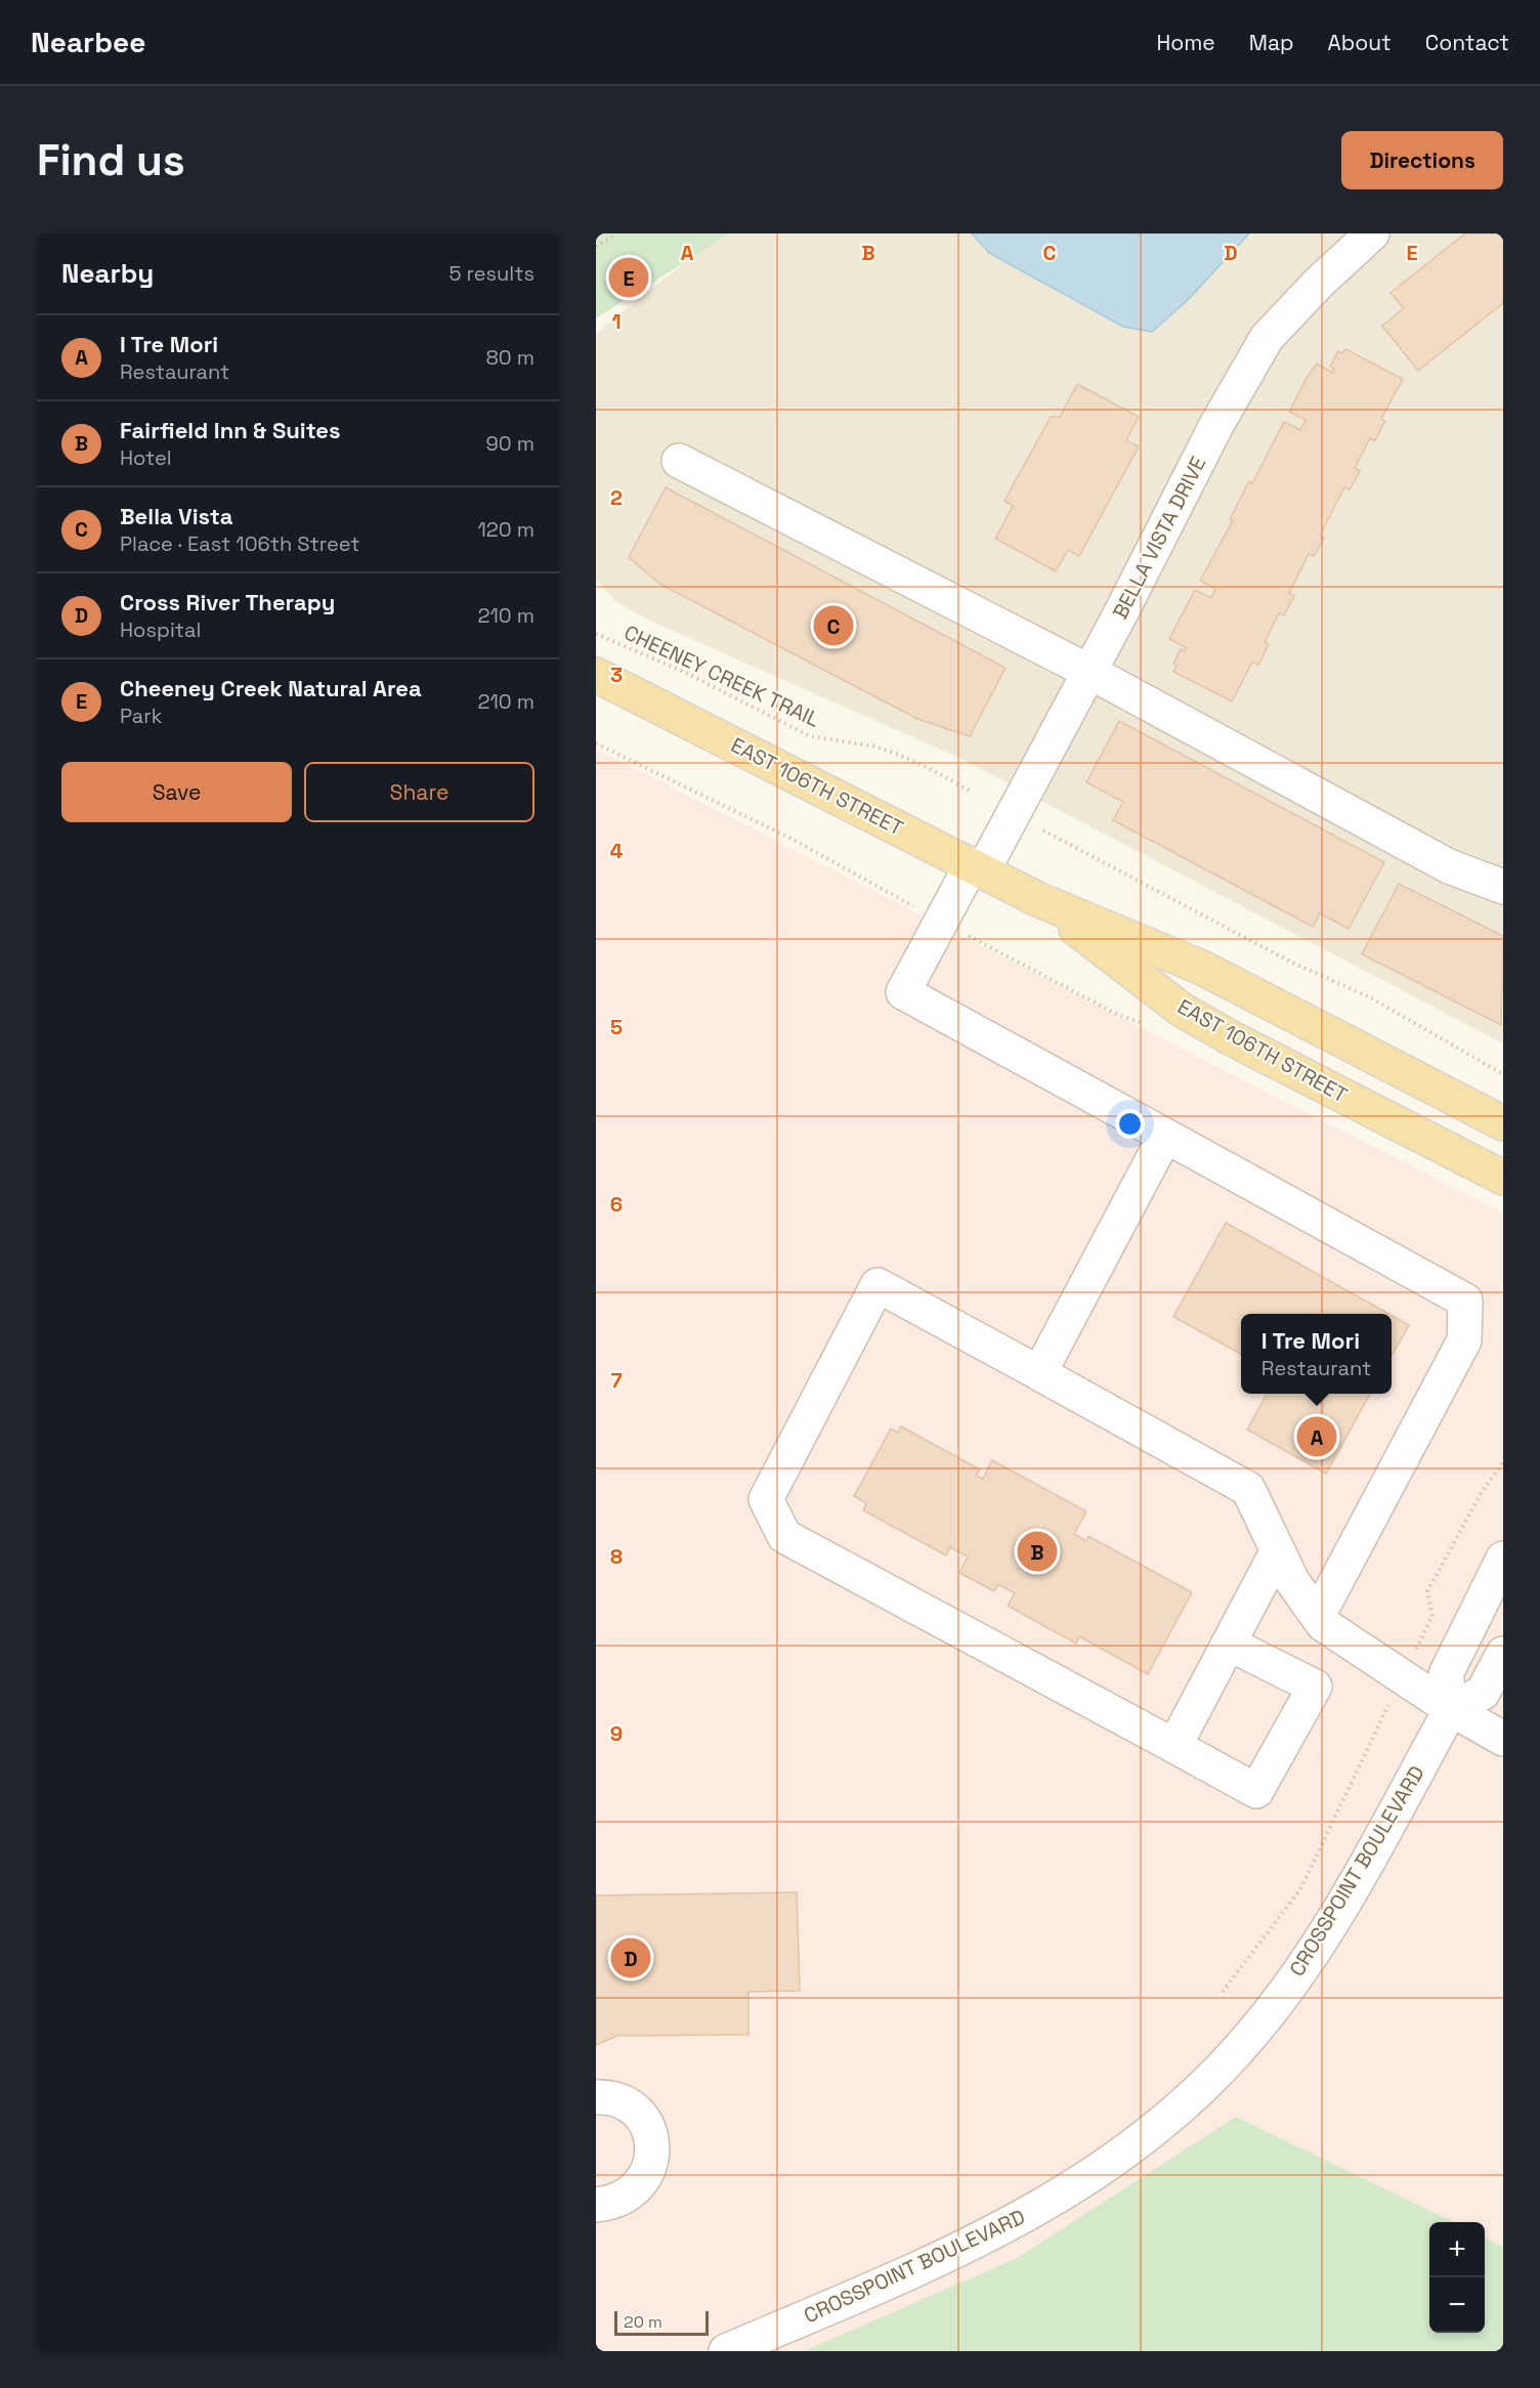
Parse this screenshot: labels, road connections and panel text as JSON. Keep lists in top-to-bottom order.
{
  "streets": {
    "main road": ["EAST 106TH STREET"],
    "street": ["BELLA VISTA DRIVE", "CROSSPOINT BOULEVARD"],
    "path": ["CHEENEY CREEK TRAIL"]
  },
  "crossings": [
    ["BELLA VISTA DRIVE", "EAST 106TH STREET"]
  ],
  "scale_bar": "20 m",
  "page": {
    "header": "Nearbee",
    "nav": [
      "Home",
      "Map",
      "About",
      "Contact"
    ],
    "buttons": [
      "Directions",
      ["Save", "Share"]
    ],
    "title": "Find us",
    "heading": ["Nearby", "5 results"],
    "pins": [
      "E",
      "C",
      "A",
      "B",
      "D"
    ],
    "list": [
      {
        "mark": "A",
        "name": "I Tre Mori",
        "note": "Restaurant",
        "value": "80 m"
      },
      {
        "mark": "B",
        "name": "Fairfield Inn & Suites",
        "note": "Hotel",
        "value": "90 m"
      },
      {
        "mark": "C",
        "name": "Bella Vista",
        "note": "Place · East 106th Street",
        "value": "120 m"
      },
      {
        "mark": "D",
        "name": "Cross River Therapy",
        "note": "Hospital",
        "value": "210 m"
      },
      {
        "mark": "E",
        "name": "Cheeney Creek Natural Area",
        "note": "Park",
        "value": "210 m"
      }
    ],
    "popup": ["I Tre Mori", "Restaurant"],
    "map_buttons": ["+", "−"],
    "scale": "20 m"
  },
  "grid": {
    "columns": [
      "A",
      "B",
      "C",
      "D",
      "E"
    ],
    "rows": [
      "1",
      "2",
      "3",
      "4",
      "5",
      "6",
      "7",
      "8",
      "9"
    ]
  }
}
